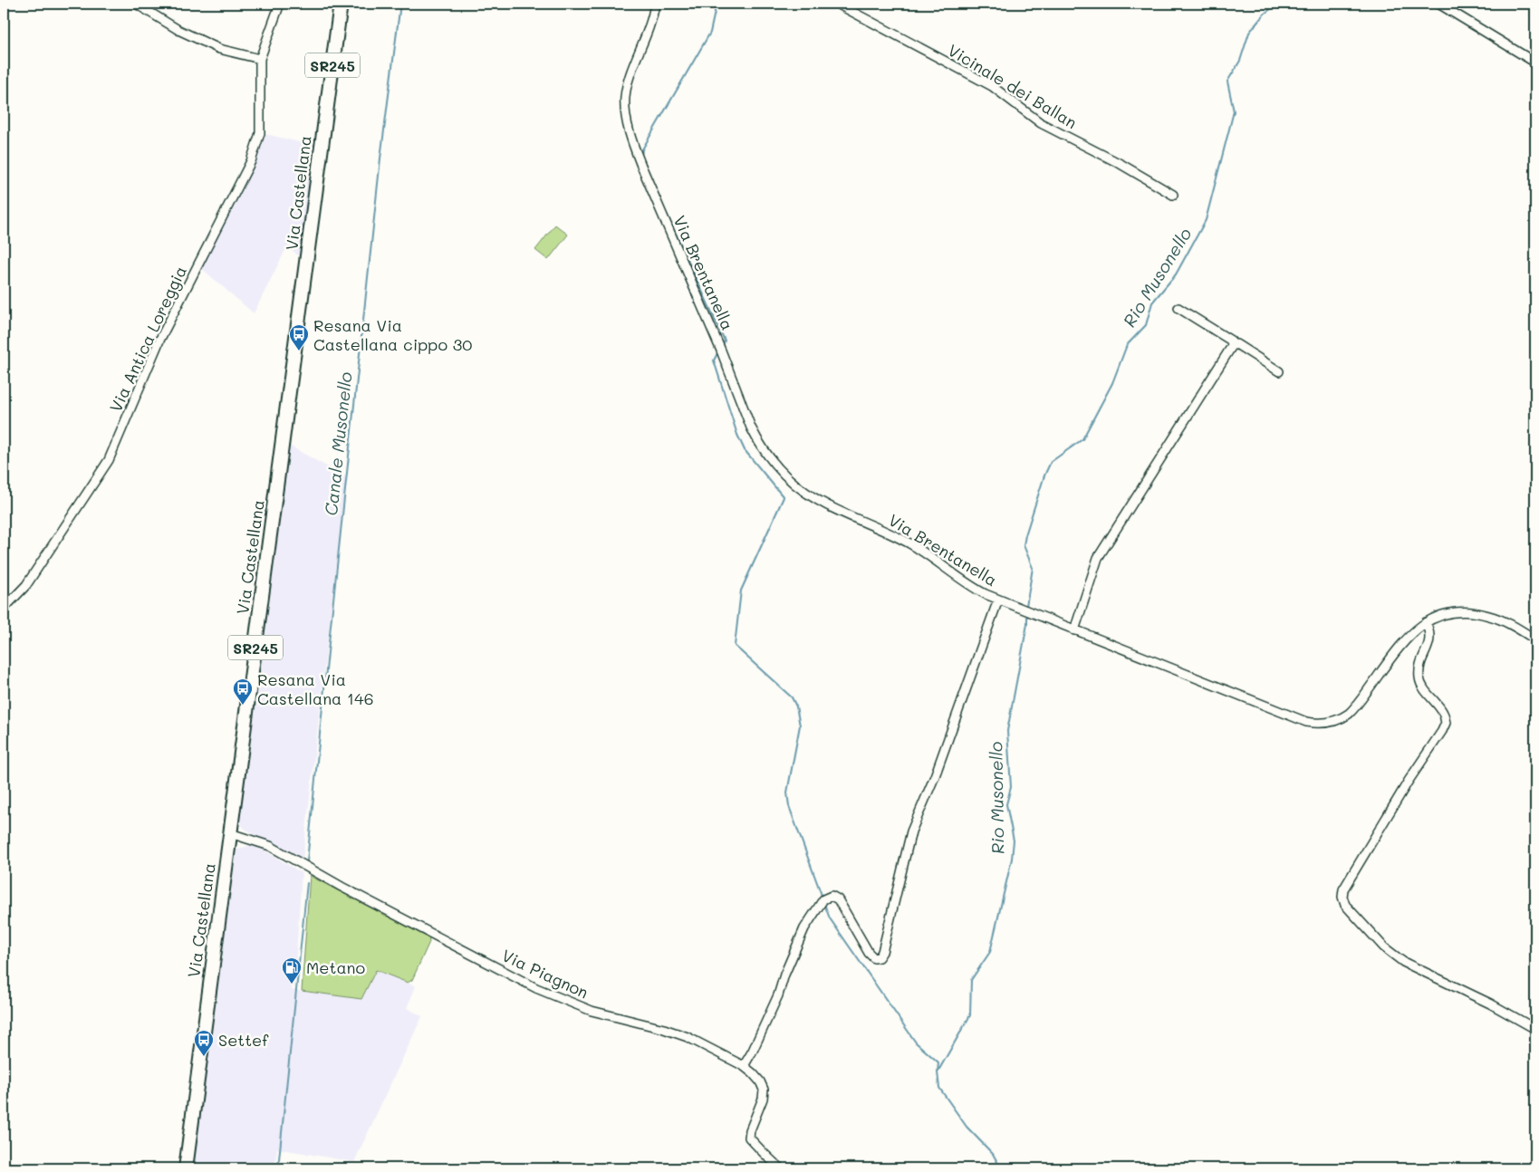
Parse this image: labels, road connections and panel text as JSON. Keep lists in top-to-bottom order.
{
  "streets": {
    "main road": ["SR245", "Via Castellana"],
    "street": [
      "Vicinale dei Ballan",
      "Via Brentanella",
      "Via Antica Loreggia",
      "Via Piagnon"
    ]
  },
  "crossings": [
    ["Via Castellana", "Via Piagnon"]
  ],
  "water": ["Rio Musonello", "Canale Musonello"],
  "places": {
    "bus stop": ["Resana Via Castellana cippo 30", "Resana Via Castellana 146", "Settef"],
    "fuel station": ["Metano"]
  }
}
